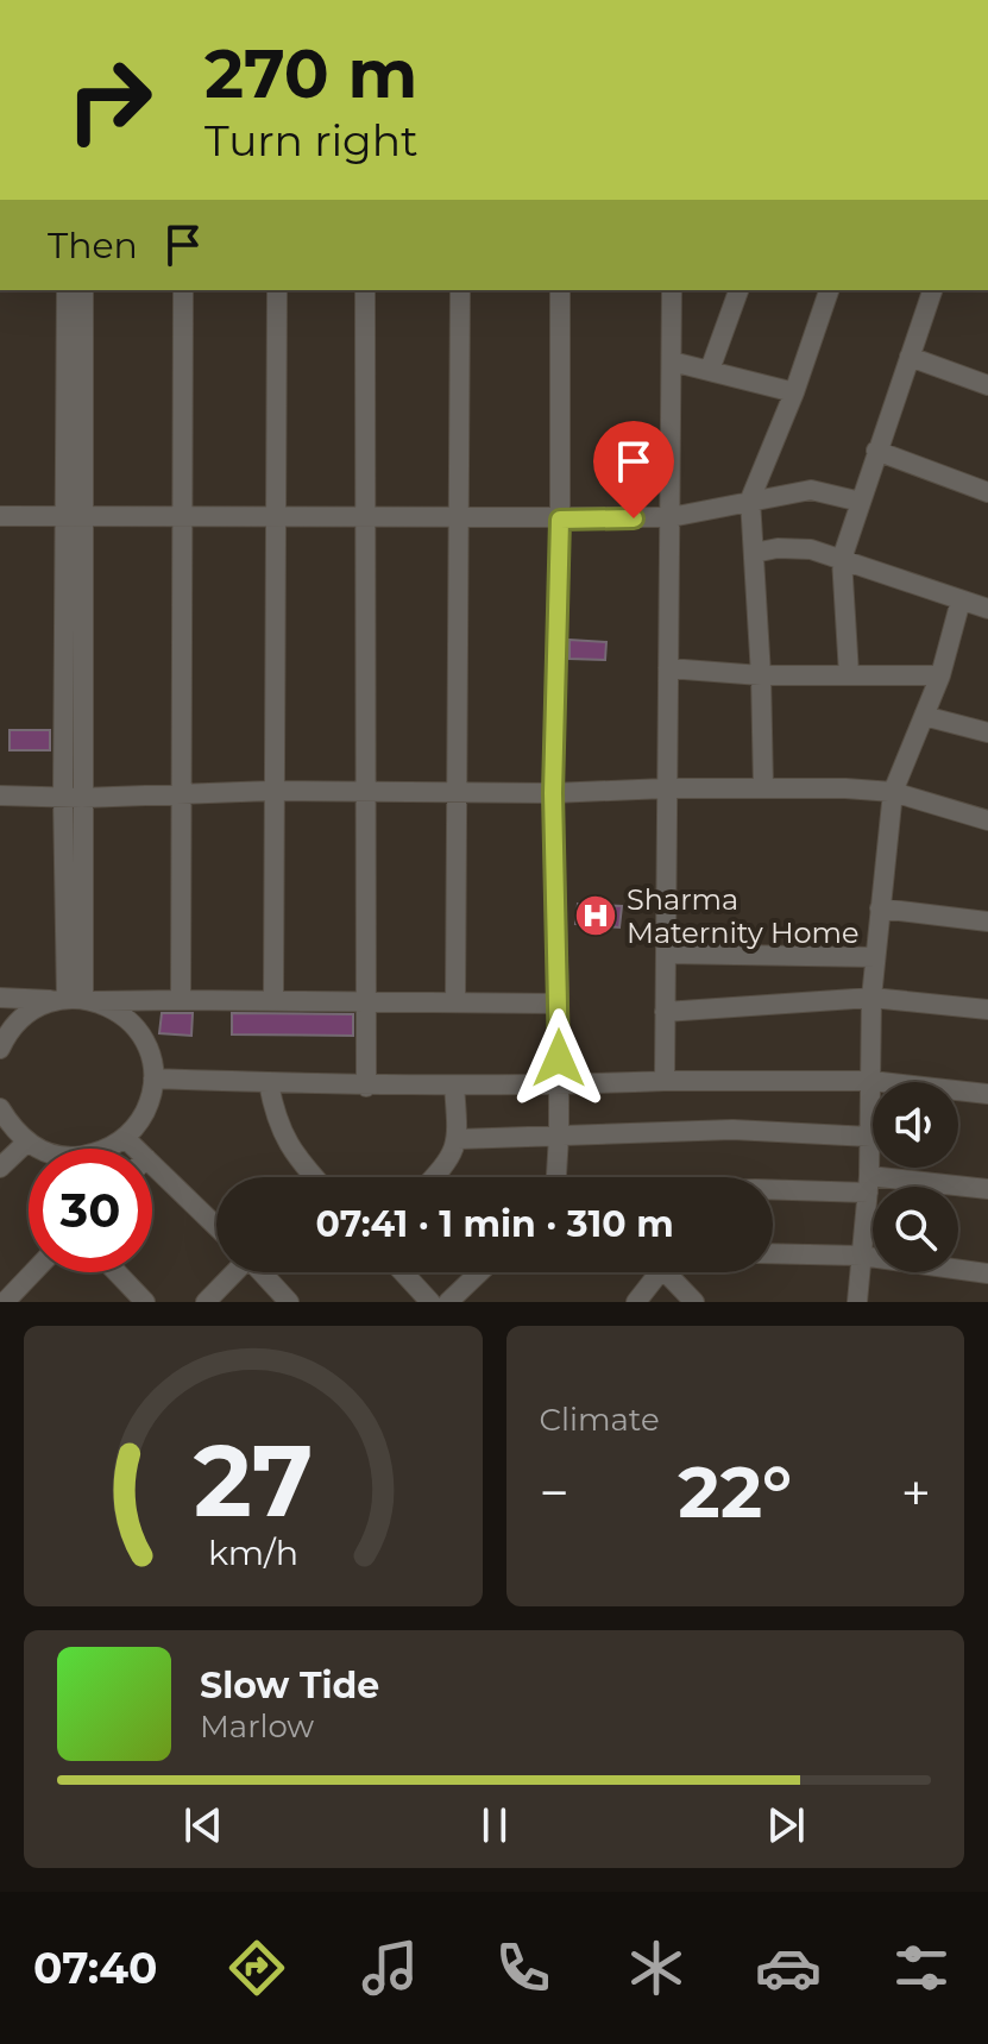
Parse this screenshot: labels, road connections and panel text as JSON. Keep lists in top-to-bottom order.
{
  "places": {
    "hospital": ["Sharma Maternity Home"]
  },
  "page": {
    "turn": ["270 m", "Turn right"],
    "then": "Then",
    "limit": "30",
    "trip": "07:41 · 1 min · 310 m",
    "tile": "Climate",
    "heat": ["−", "22°", "+"],
    "song": ["Slow Tide", "Marlow"],
    "tabs": "07:40",
    "gauge": ["27", "km/h"]
  }
}
